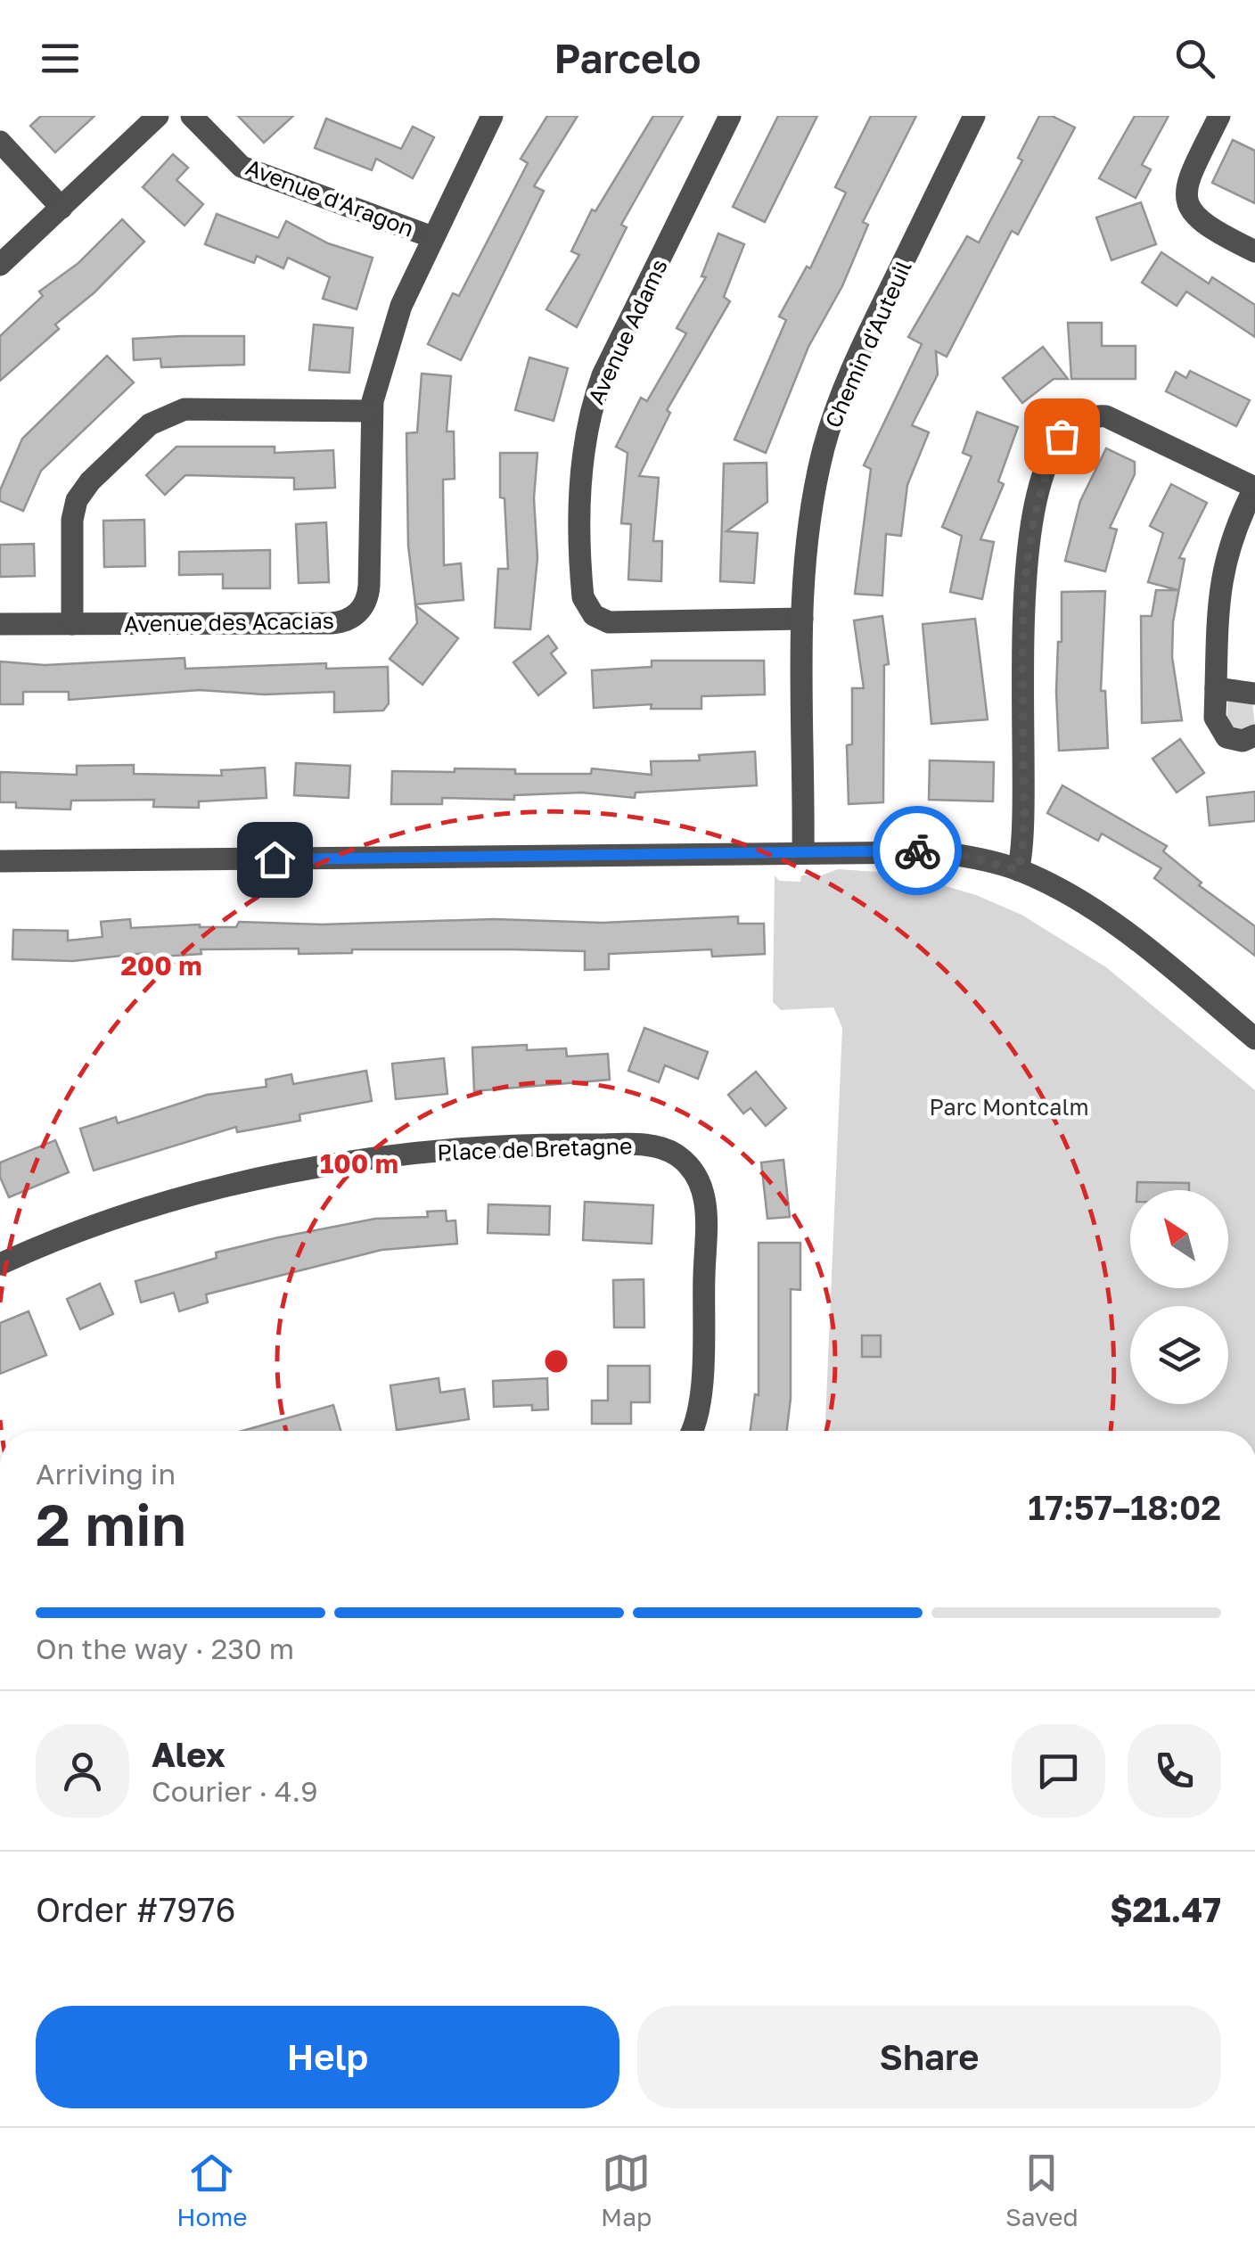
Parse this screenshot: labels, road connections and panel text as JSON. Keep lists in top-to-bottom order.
{
  "streets": {
    "street": [
      "Avenue d'Aragon",
      "Avenue Adams",
      "Chemin d'Auteuil",
      "Avenue des Acacias",
      "Place de Bretagne"
    ]
  },
  "crossings": [
    ["Avenue d'Aragon", "Avenue des Acacias"],
    ["Avenue Adams", "Chemin d'Auteuil"]
  ],
  "parks": ["Parc Montcalm"],
  "north": "top left",
  "page": {
    "header": "Parcelo",
    "heading": ["2 min", "Arriving in", "17:57–18:02"],
    "panel": [
      "Alex",
      "Courier · 4.9",
      "Order #7976",
      "$21.47"
    ],
    "bar": "On the way · 230 m",
    "buttons": ["Help", "Share"],
    "tabs": ["Home", "Map", "Saved"]
  },
  "rings": ["200 m", "100 m"]
}
